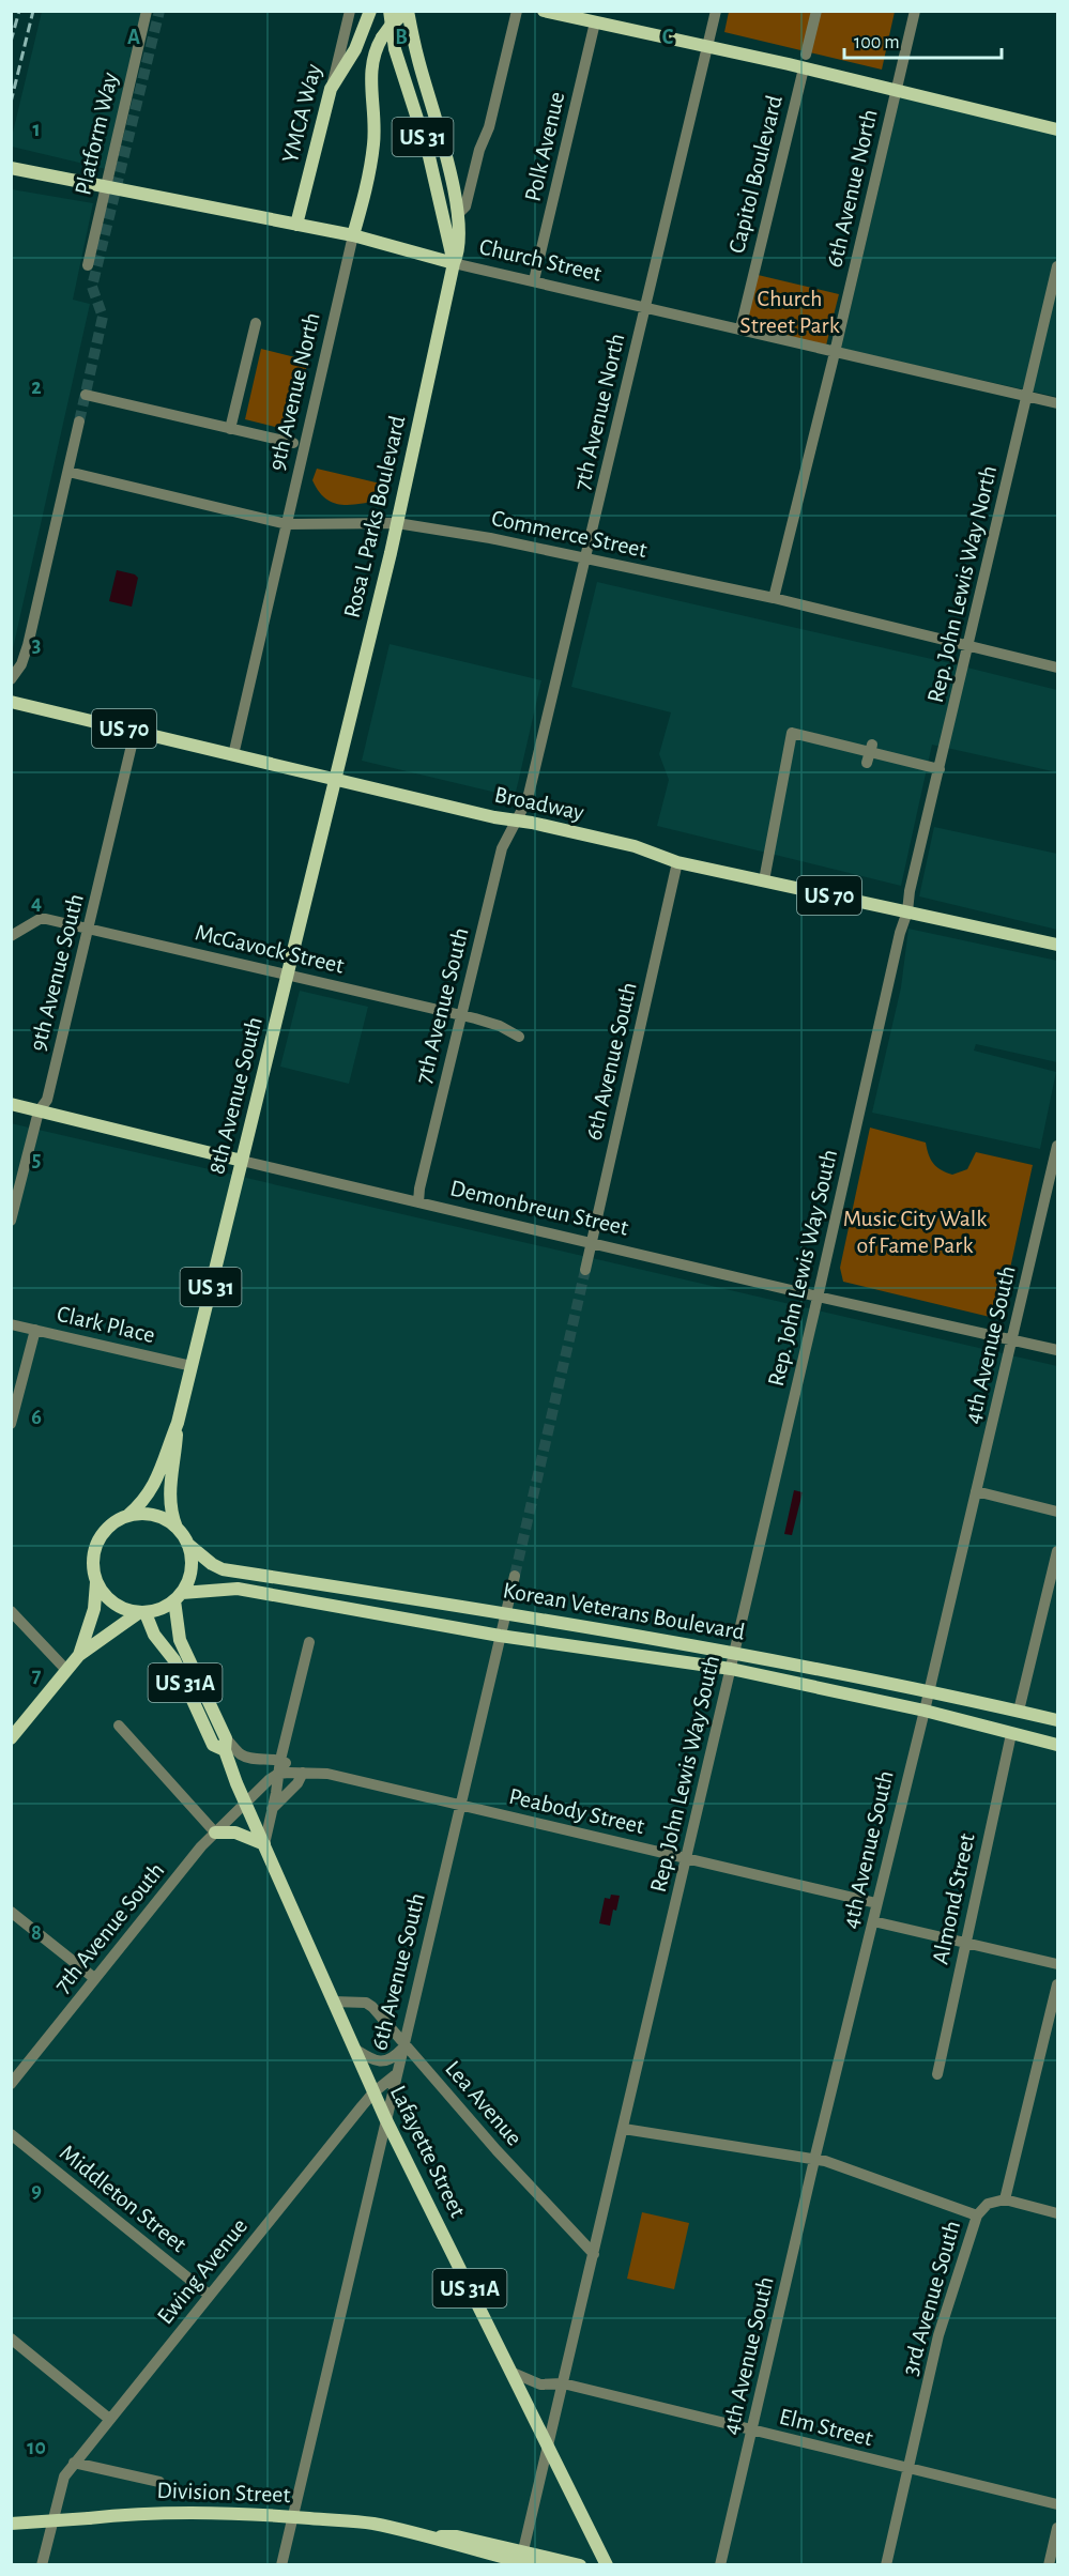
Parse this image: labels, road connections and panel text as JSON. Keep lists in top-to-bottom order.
{
  "streets": {
    "main road": [
      "YMCA Way",
      "US 31",
      "Church Street",
      "9th Avenue North",
      "Rosa L Parks Boulevard",
      "US 70",
      "Broadway",
      "8th Avenue South",
      "Demonbreun Street",
      "Korean Veterans Boulevard",
      "US 31A",
      "Lafayette Street",
      "Division Street"
    ],
    "street": [
      "Platform Way",
      "Polk Avenue",
      "Capitol Boulevard",
      "6th Avenue North",
      "7th Avenue North",
      "Commerce Street",
      "Rep. John Lewis Way North",
      "McGavock Street",
      "9th Avenue South",
      "7th Avenue South",
      "6th Avenue South",
      "Rep. John Lewis Way South",
      "Clark Place",
      "4th Avenue South",
      "Peabody Street",
      "Almond Street",
      "Lea Avenue",
      "Middleton Street",
      "Ewing Avenue",
      "3rd Avenue South",
      "Elm Street"
    ]
  },
  "crossings": [
    ["YMCA Way", "Church Street"],
    ["Platform Way", "Church Street"],
    ["US 31", "8th Avenue South"],
    ["US 31", "Korean Veterans Boulevard"],
    ["US 31", "Lafayette Street"],
    ["Polk Avenue", "Church Street"],
    ["Capitol Boulevard", "Church Street"],
    ["6th Avenue North", "Church Street"],
    ["6th Avenue North", "Commerce Street"],
    ["Church Street", "9th Avenue North"],
    ["Church Street", "7th Avenue North"],
    ["Church Street", "Rosa L Parks Boulevard"],
    ["Church Street", "Rep. John Lewis Way North"],
    ["9th Avenue North", "Rosa L Parks Boulevard"],
    ["9th Avenue North", "Commerce Street"],
    ["9th Avenue North", "Broadway"],
    ["7th Avenue North", "Commerce Street"],
    ["7th Avenue North", "Broadway"],
    ["7th Avenue North", "7th Avenue South"],
    ["Rosa L Parks Boulevard", "Commerce Street"],
    ["Rosa L Parks Boulevard", "Broadway"],
    ["Rosa L Parks Boulevard", "8th Avenue South"],
    ["Commerce Street", "Rep. John Lewis Way North"],
    ["Rep. John Lewis Way North", "Broadway"],
    ["Rep. John Lewis Way North", "Rep. John Lewis Way South"],
    ["Broadway", "9th Avenue South"],
    ["Broadway", "7th Avenue South"],
    ["Broadway", "6th Avenue South"],
    ["Broadway", "8th Avenue South"],
    ["Broadway", "Rep. John Lewis Way South"],
    ["McGavock Street", "9th Avenue South"],
    ["McGavock Street", "7th Avenue South"],
    ["McGavock Street", "8th Avenue South"],
    ["9th Avenue South", "Demonbreun Street"],
    ["7th Avenue South", "Demonbreun Street"],
    ["7th Avenue South", "Lafayette Street"],
    ["6th Avenue South", "Demonbreun Street"],
    ["6th Avenue South", "Korean Veterans Boulevard"],
    ["6th Avenue South", "Peabody Street"],
    ["6th Avenue South", "Lea Avenue"],
    ["6th Avenue South", "Lafayette Street"],
    ["6th Avenue South", "Ewing Avenue"],
    ["6th Avenue South", "Division Street"],
    ["8th Avenue South", "Demonbreun Street"],
    ["8th Avenue South", "Clark Place"],
    ["8th Avenue South", "Korean Veterans Boulevard"],
    ["8th Avenue South", "Lafayette Street"],
    ["Demonbreun Street", "Rep. John Lewis Way South"],
    ["Demonbreun Street", "4th Avenue South"],
    ["Rep. John Lewis Way South", "Korean Veterans Boulevard"],
    ["Rep. John Lewis Way South", "Peabody Street"],
    ["Rep. John Lewis Way South", "Lea Avenue"],
    ["Rep. John Lewis Way South", "Lafayette Street"],
    ["Rep. John Lewis Way South", "Elm Street"],
    ["Rep. John Lewis Way South", "Division Street"],
    ["4th Avenue South", "Korean Veterans Boulevard"],
    ["4th Avenue South", "Peabody Street"],
    ["4th Avenue South", "Elm Street"],
    ["Korean Veterans Boulevard", "Almond Street"],
    ["Korean Veterans Boulevard", "Lafayette Street"],
    ["Peabody Street", "Lafayette Street"],
    ["Lea Avenue", "Lafayette Street"],
    ["Lafayette Street", "Ewing Avenue"],
    ["Lafayette Street", "Elm Street"],
    ["Middleton Street", "Ewing Avenue"],
    ["3rd Avenue South", "Elm Street"]
  ],
  "parks": ["Church Street Park", "Music City Walk of Fame Park"],
  "scale_bar": "100 m",
  "grid": {
    "columns": ["A", "B", "C"],
    "rows": [
      "1",
      "2",
      "3",
      "4",
      "5",
      "6",
      "7",
      "8",
      "9",
      "10"
    ]
  }
}
